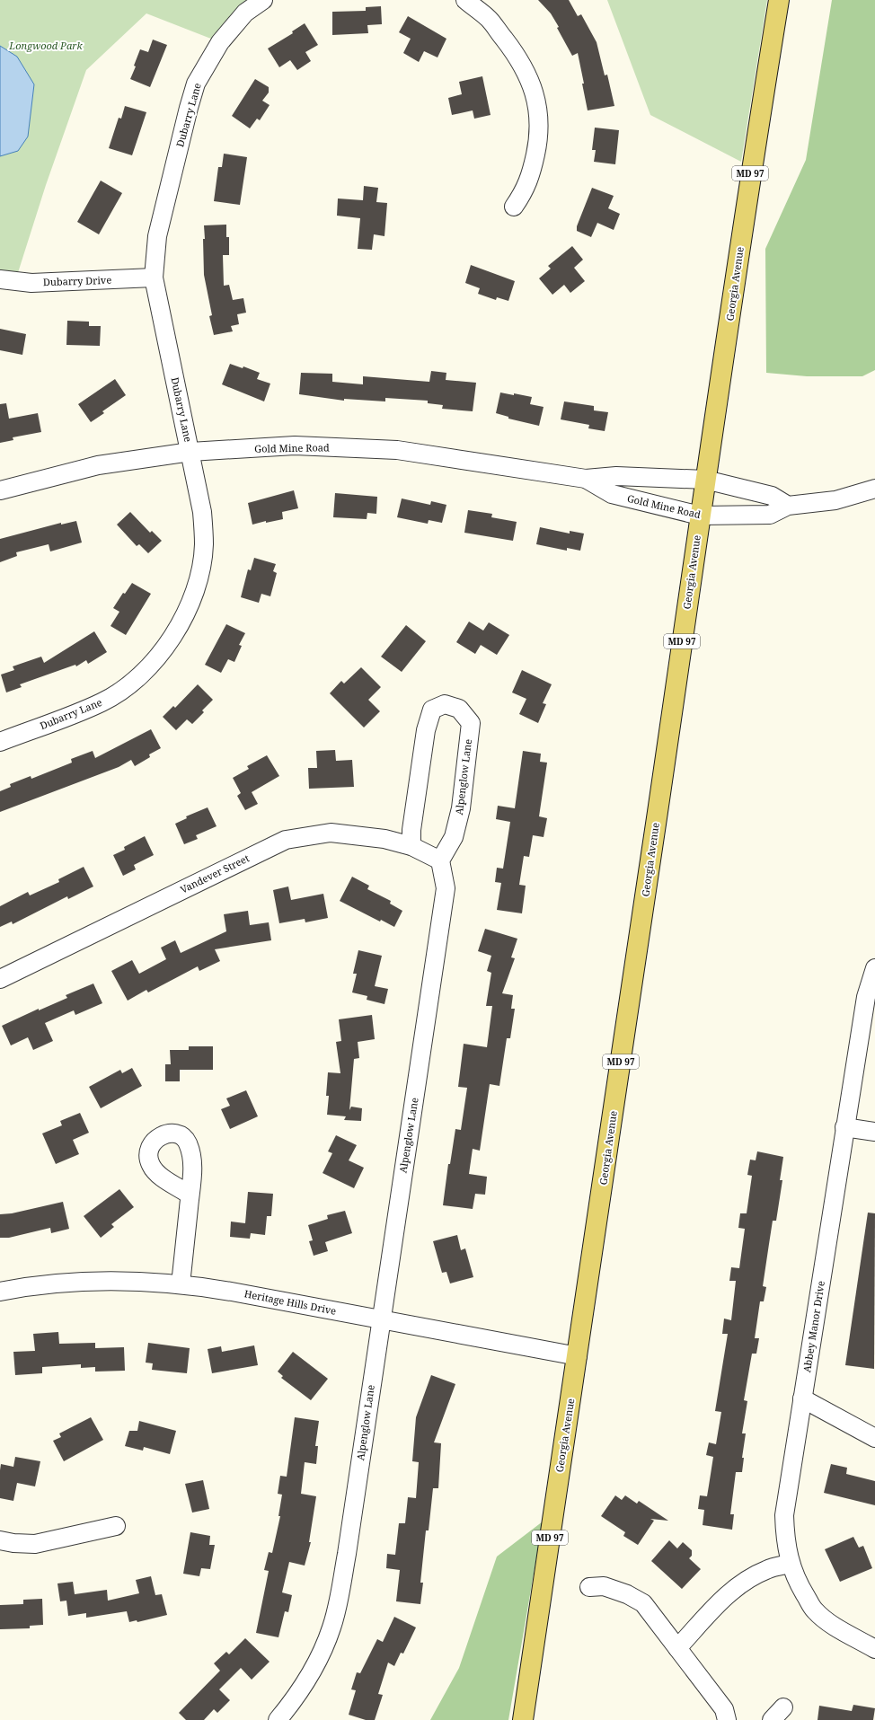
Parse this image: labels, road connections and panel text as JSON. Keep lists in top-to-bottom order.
{
  "streets": {
    "main road": ["MD 97", "Georgia Avenue"],
    "street": [
      "Dubarry Lane",
      "Dubarry Drive",
      "Gold Mine Road",
      "Alpenglow Lane",
      "Vandever Street",
      "Heritage Hills Drive",
      "Abbey Manor Drive"
    ]
  },
  "crossings": [
    ["Dubarry Lane", "Dubarry Drive"],
    ["Dubarry Lane", "Gold Mine Road"],
    ["Georgia Avenue", "Gold Mine Road"],
    ["Georgia Avenue", "Heritage Hills Drive"],
    ["Alpenglow Lane", "Vandever Street"],
    ["Alpenglow Lane", "Heritage Hills Drive"]
  ],
  "parks": ["Longwood Park"]
}
